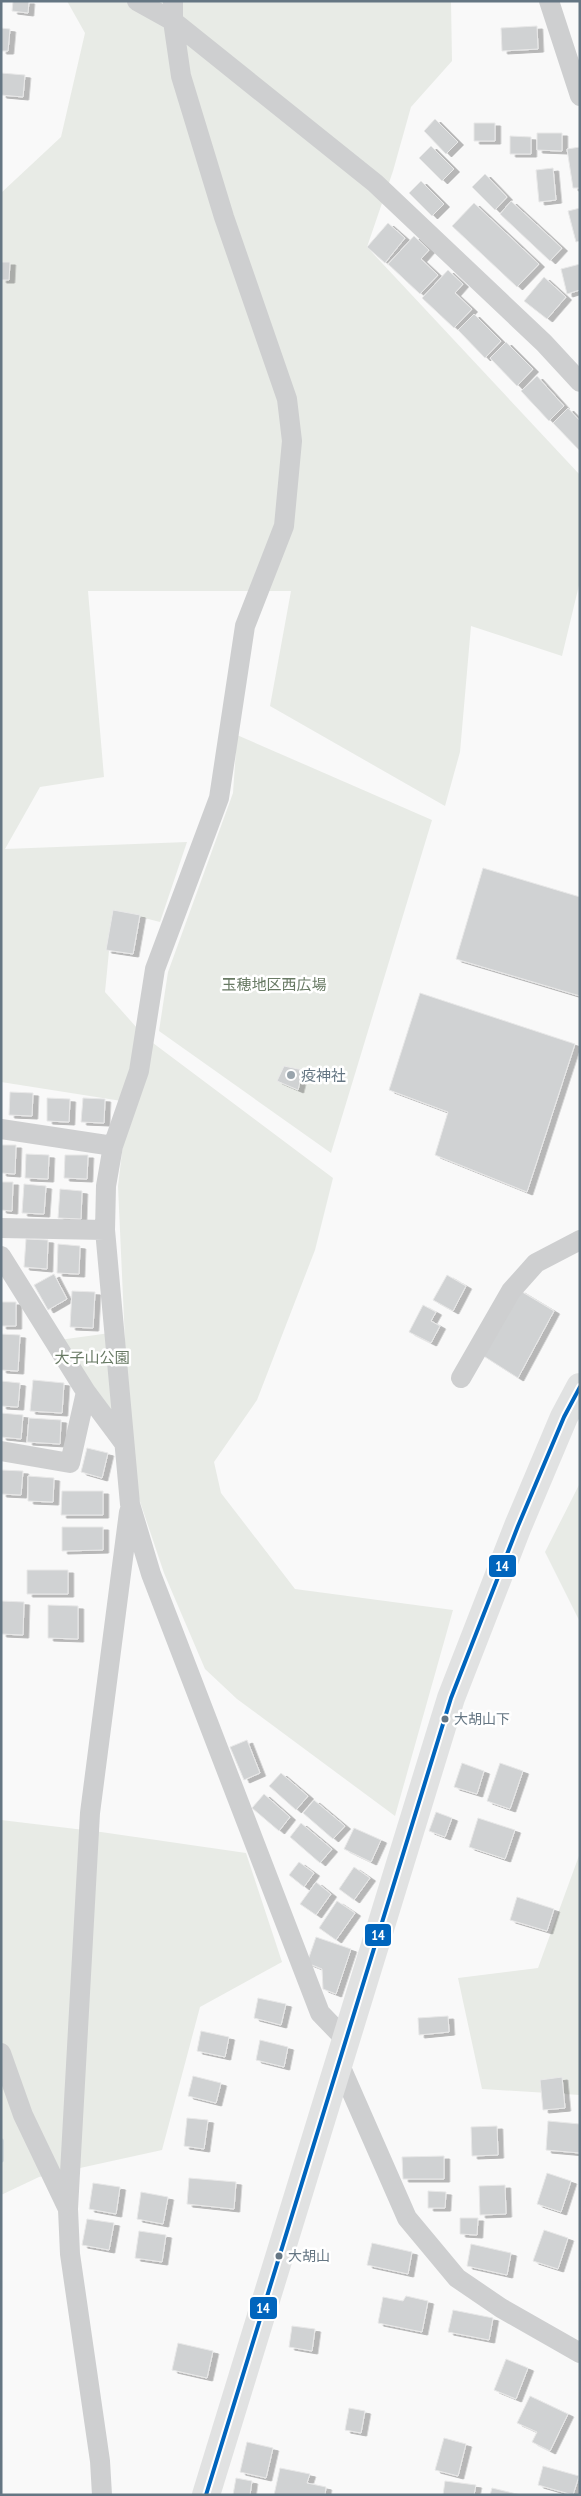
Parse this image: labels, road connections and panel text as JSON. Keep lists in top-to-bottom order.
{
  "parks": ["玉穂地区西広場", "大子山公園"],
  "places": ["疫神社", "大胡山下", "大胡山"],
  "lines": ["transit line 14"]
}
